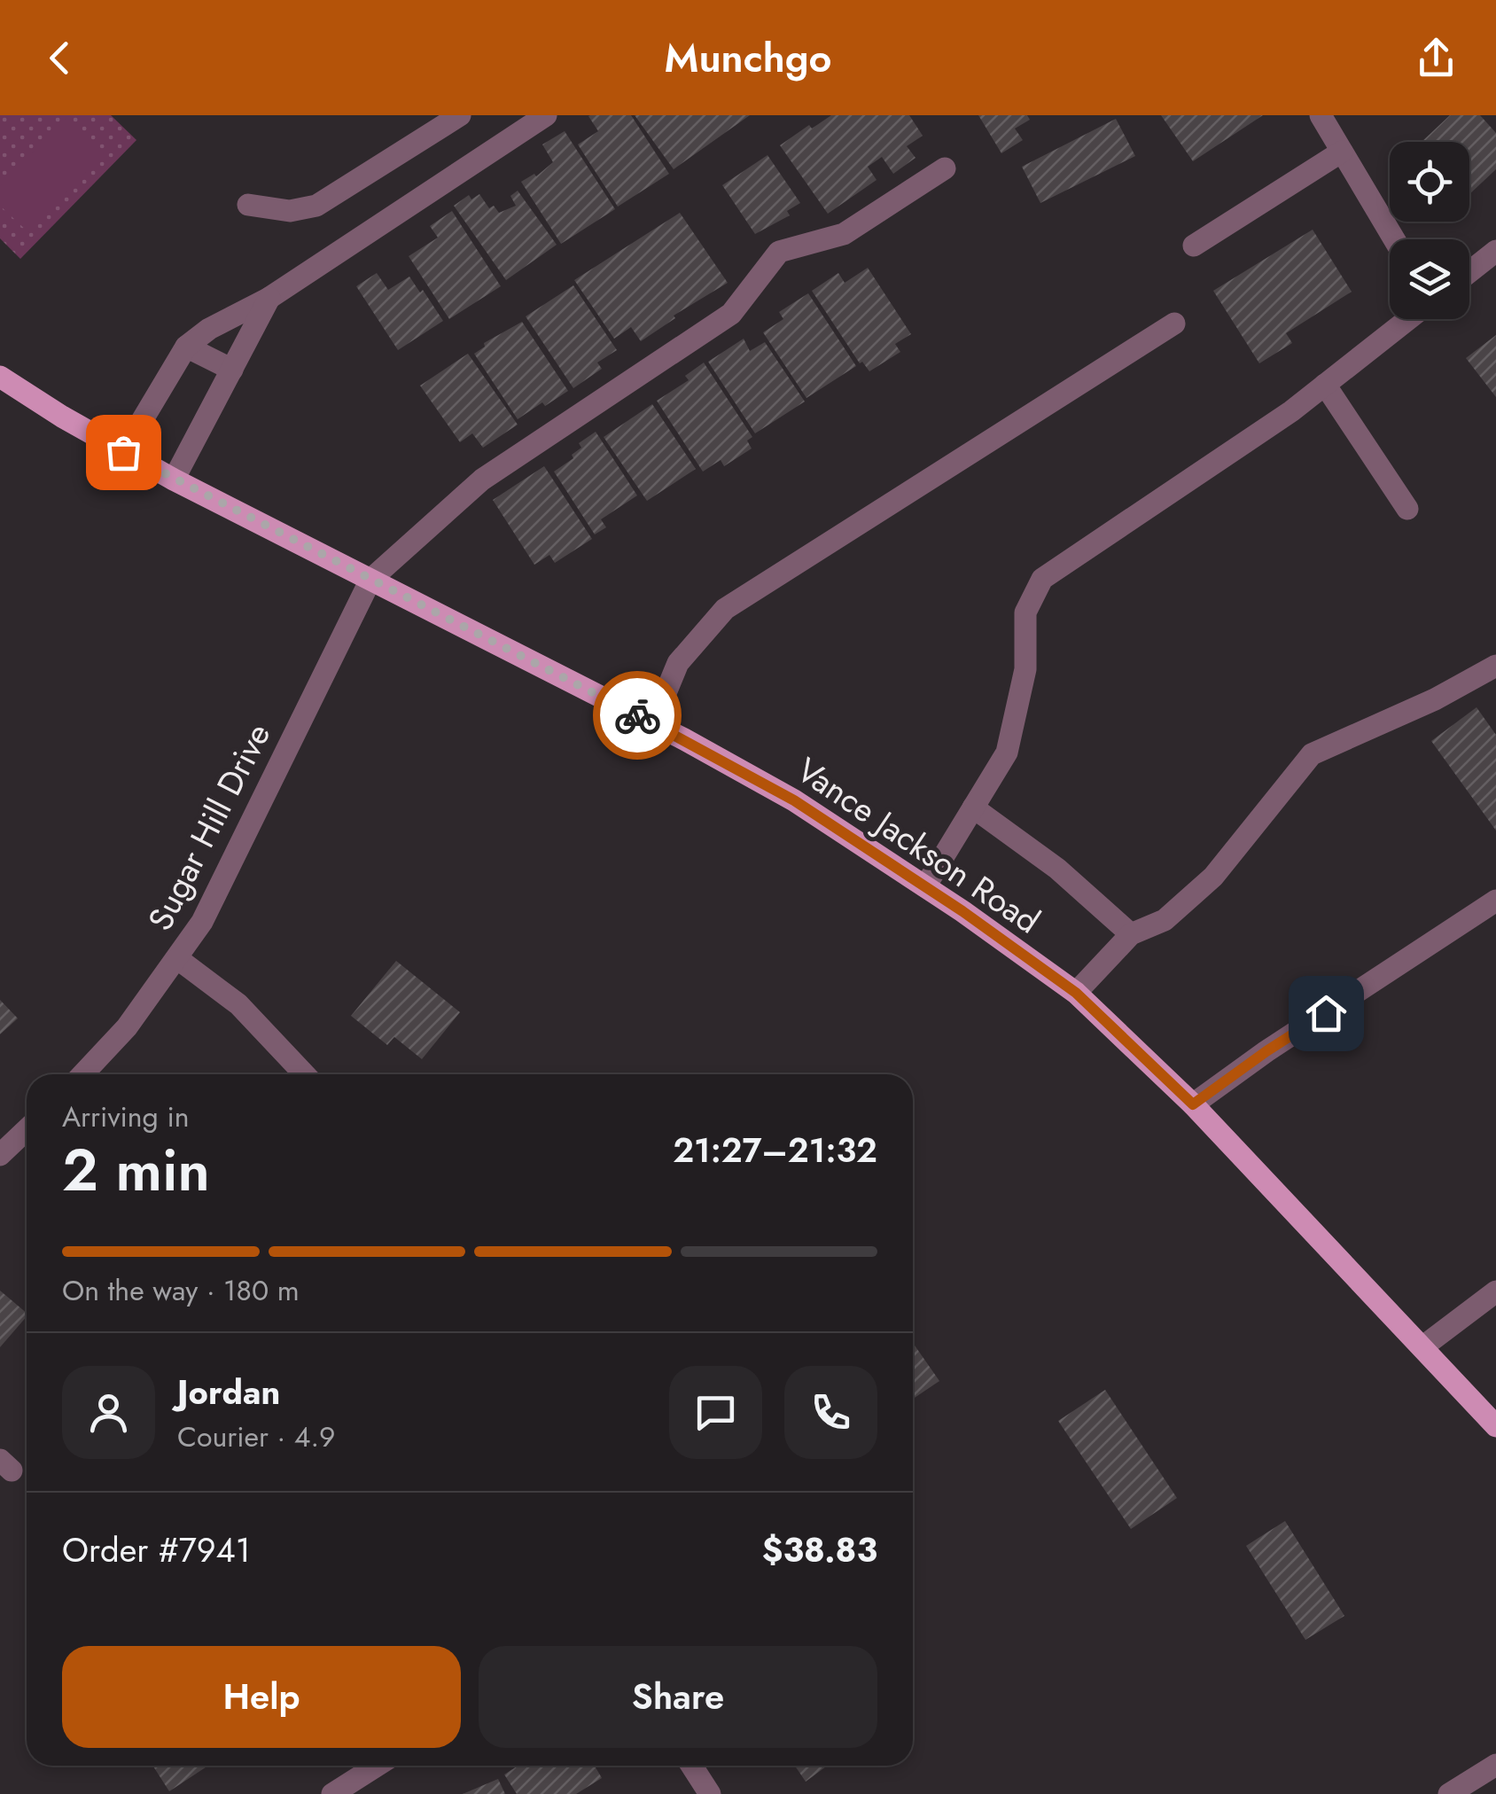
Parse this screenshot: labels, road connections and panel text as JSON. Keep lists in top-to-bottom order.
{
  "streets": {
    "main road": ["Vance Jackson Road"],
    "street": ["Sugar Hill Drive"]
  },
  "crossings": [
    ["Sugar Hill Drive", "Vance Jackson Road"]
  ],
  "page": {
    "header": "Munchgo",
    "heading": ["2 min", "Arriving in", "21:27–21:32"],
    "panel": [
      "Jordan",
      "Courier · 4.9",
      "Order #7941",
      "$38.83"
    ],
    "bar": "On the way · 180 m",
    "buttons": ["Help", "Share"]
  }
}
